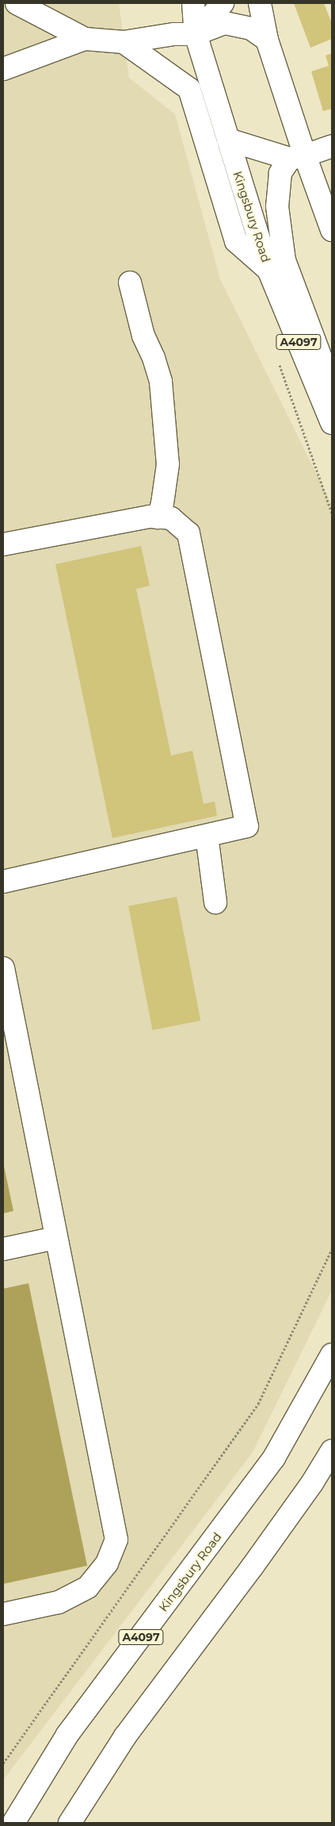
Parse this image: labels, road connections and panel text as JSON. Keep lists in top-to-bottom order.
{
  "streets": {
    "main road": ["Kingsbury Road", "A4097"]
  }
}
